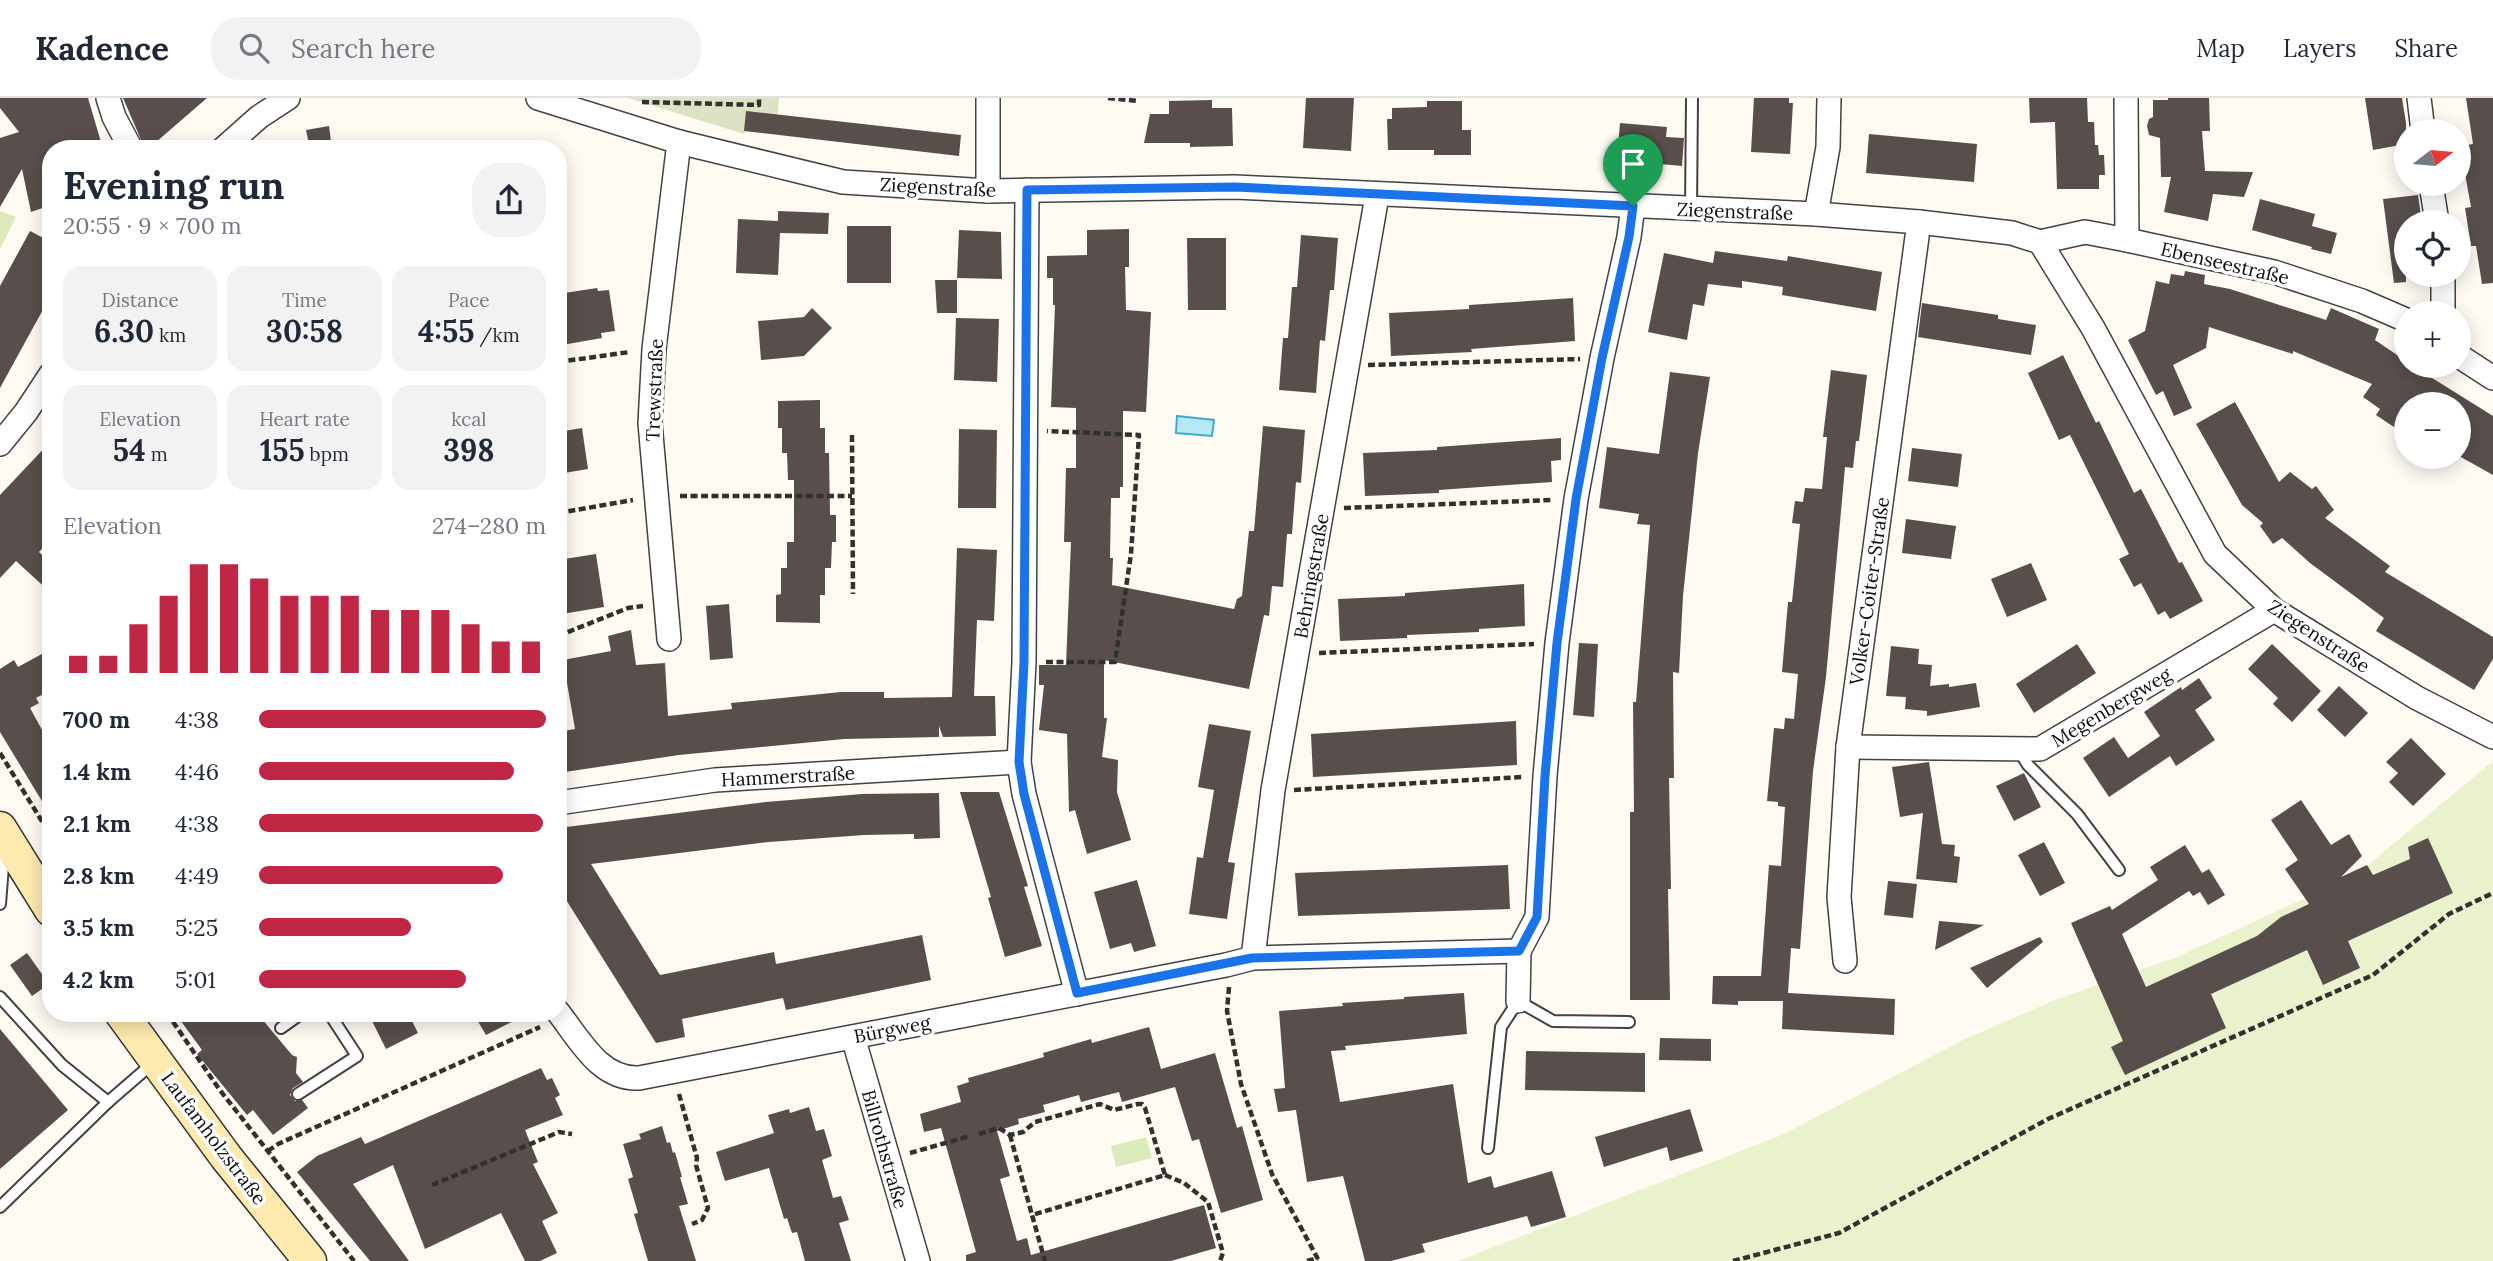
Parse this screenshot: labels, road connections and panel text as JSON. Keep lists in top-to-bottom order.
{
  "streets": {
    "main road": ["Laufamholzstraße"],
    "street": [
      "Ziegenstraße",
      "Ebenseestraße",
      "Trewstraße",
      "Behringstraße",
      "Volker-Coiter-Straße",
      "Megenbergweg",
      "Hammerstraße",
      "Bürgweg",
      "Billrothstraße"
    ]
  },
  "crossings": [
    ["Ziegenstraße", "Ebenseestraße"],
    ["Ziegenstraße", "Trewstraße"],
    ["Ziegenstraße", "Behringstraße"],
    ["Ziegenstraße", "Volker-Coiter-Straße"],
    ["Ziegenstraße", "Megenbergweg"],
    ["Behringstraße", "Bürgweg"],
    ["Volker-Coiter-Straße", "Megenbergweg"],
    ["Bürgweg", "Billrothstraße"]
  ],
  "north": "right",
  "page": {
    "header": "Kadence",
    "search": "Search here",
    "nav": ["Map", "Layers", "Share"],
    "map_buttons": ["+", "−"],
    "heading": ["Evening run", "20:55 · 9 × 700 m"],
    "stats": [
      ["Distance", "6.30 km"],
      ["Time", "30:58"],
      ["Pace", "4:55 /km"],
      ["Elevation", "54 m"],
      ["Heart rate", "155 bpm"],
      ["kcal", "398"]
    ],
    "chart": ["Elevation", "274–280 m"],
    "list": [
      {
        "name": "700 m",
        "note": "4:38"
      },
      {
        "name": "1.4 km",
        "note": "4:46"
      },
      {
        "name": "2.1 km",
        "note": "4:38"
      },
      {
        "name": "2.8 km",
        "note": "4:49"
      },
      {
        "name": "3.5 km",
        "note": "5:25"
      },
      {
        "name": "4.2 km",
        "note": "5:01"
      }
    ]
  }
}
